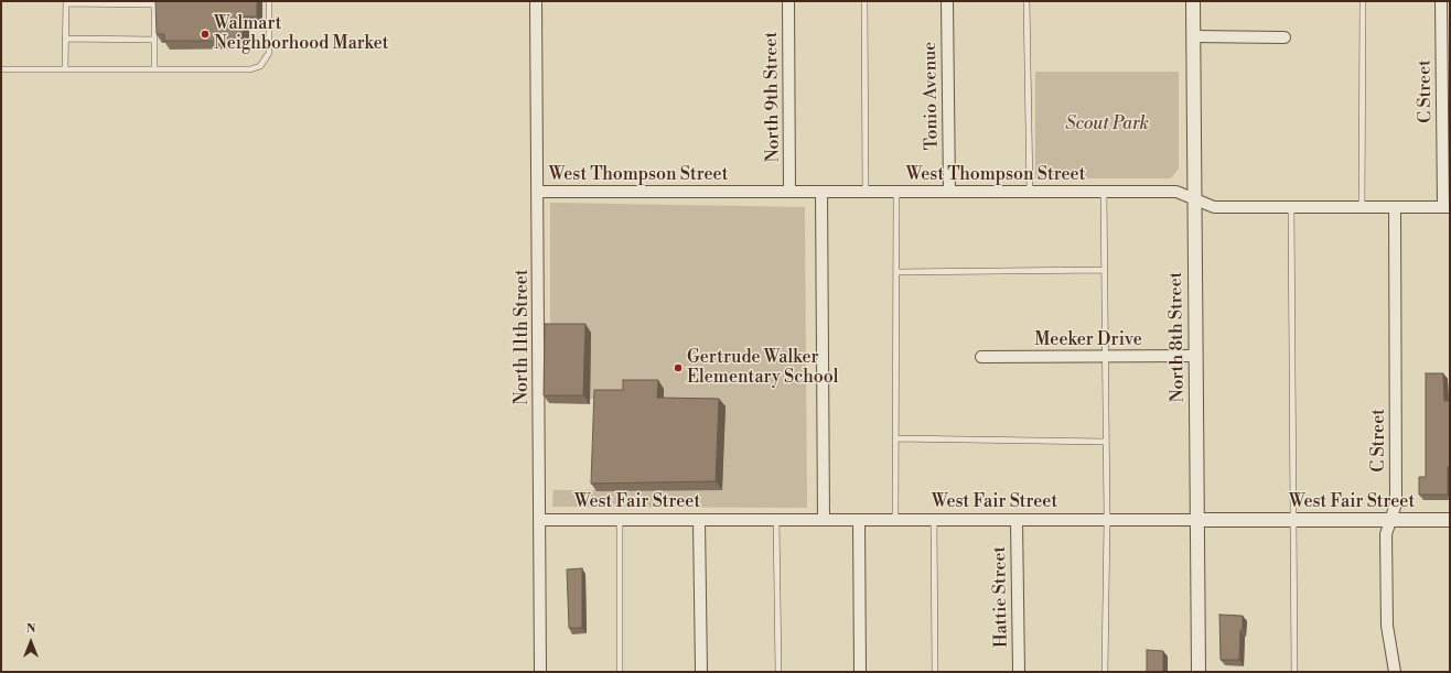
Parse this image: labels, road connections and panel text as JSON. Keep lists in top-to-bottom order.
{
  "streets": {
    "street": [
      "C Street",
      "Tonio Avenue",
      "North 9th Street",
      "West Thompson Street",
      "North 11th Street",
      "North 8th Street",
      "Meeker Drive",
      "West Fair Street",
      "Hattie Street"
    ]
  },
  "crossings": [
    ["C Street", "West Thompson Street"],
    ["C Street", "West Fair Street"],
    ["Tonio Avenue", "West Thompson Street"],
    ["North 9th Street", "West Thompson Street"],
    ["West Thompson Street", "North 11th Street"],
    ["West Thompson Street", "North 8th Street"],
    ["North 11th Street", "West Fair Street"],
    ["North 8th Street", "Meeker Drive"],
    ["North 8th Street", "West Fair Street"],
    ["West Fair Street", "Hattie Street"]
  ],
  "parks": ["Scout Park"],
  "places": ["Walmart Neighborhood Market", "Gertrude Walker Elementary School"],
  "north": "top"
}
